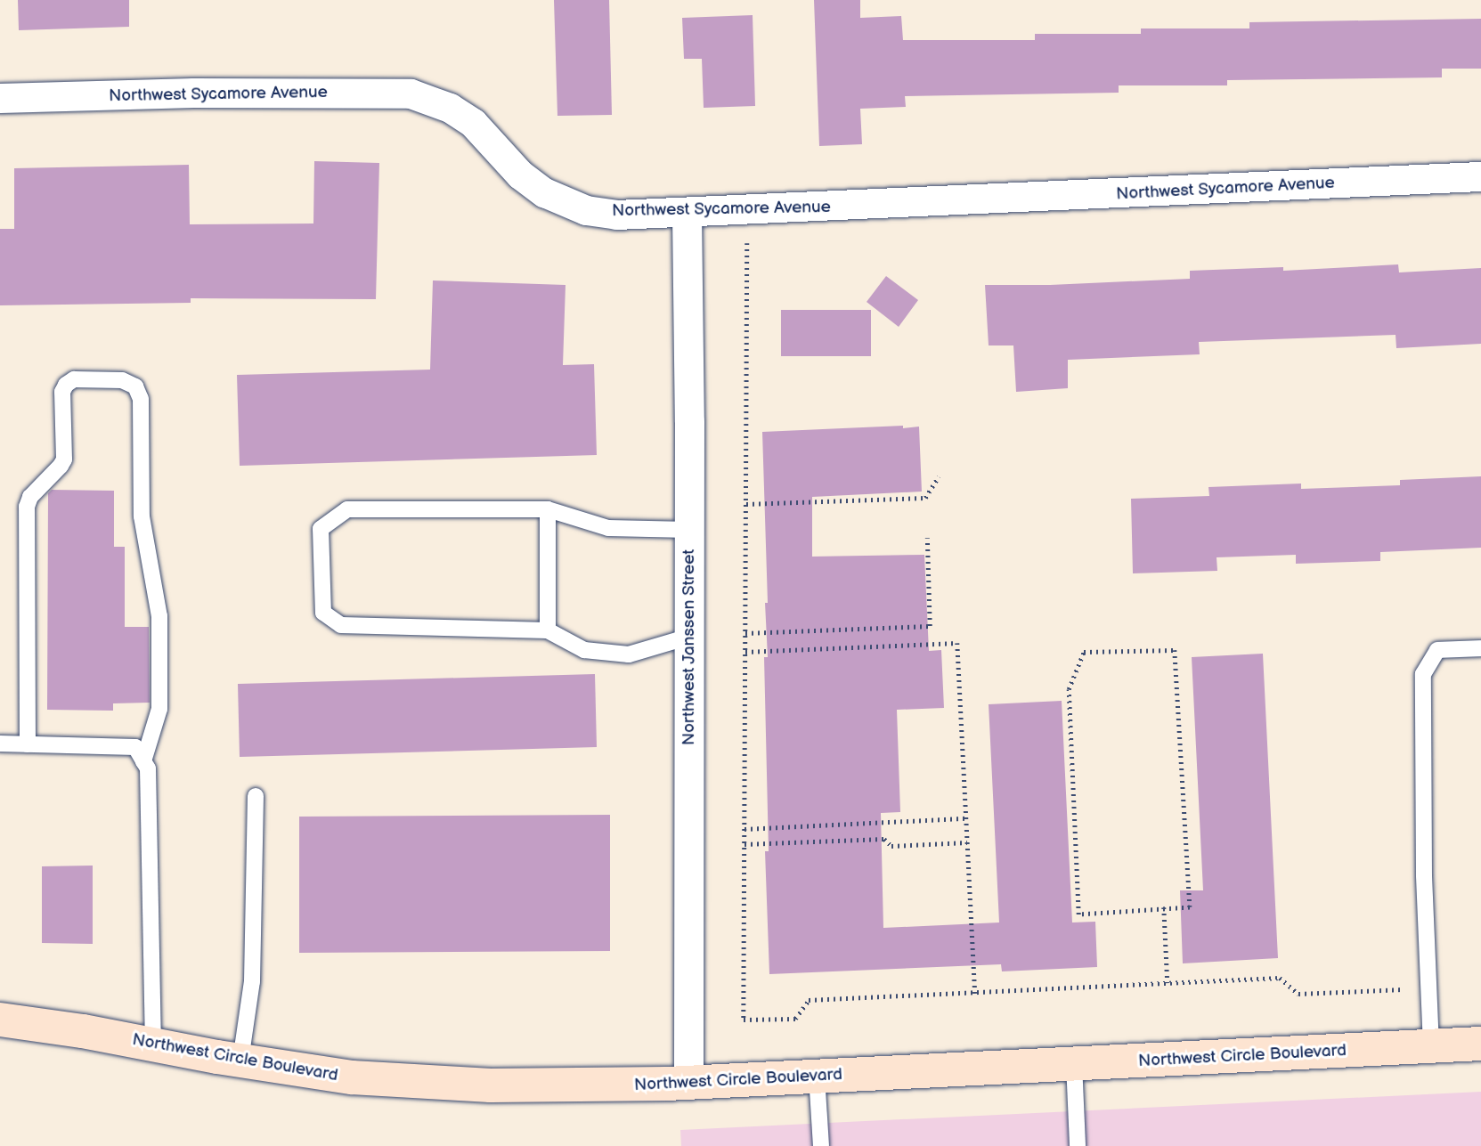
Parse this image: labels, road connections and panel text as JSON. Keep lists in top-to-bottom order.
{
  "streets": {
    "main road": ["Northwest Circle Boulevard"],
    "street": ["Northwest Sycamore Avenue", "Northwest Janssen Street"]
  },
  "crossings": [
    ["Northwest Sycamore Avenue", "Northwest Janssen Street"],
    ["Northwest Janssen Street", "Northwest Circle Boulevard"]
  ]
}
